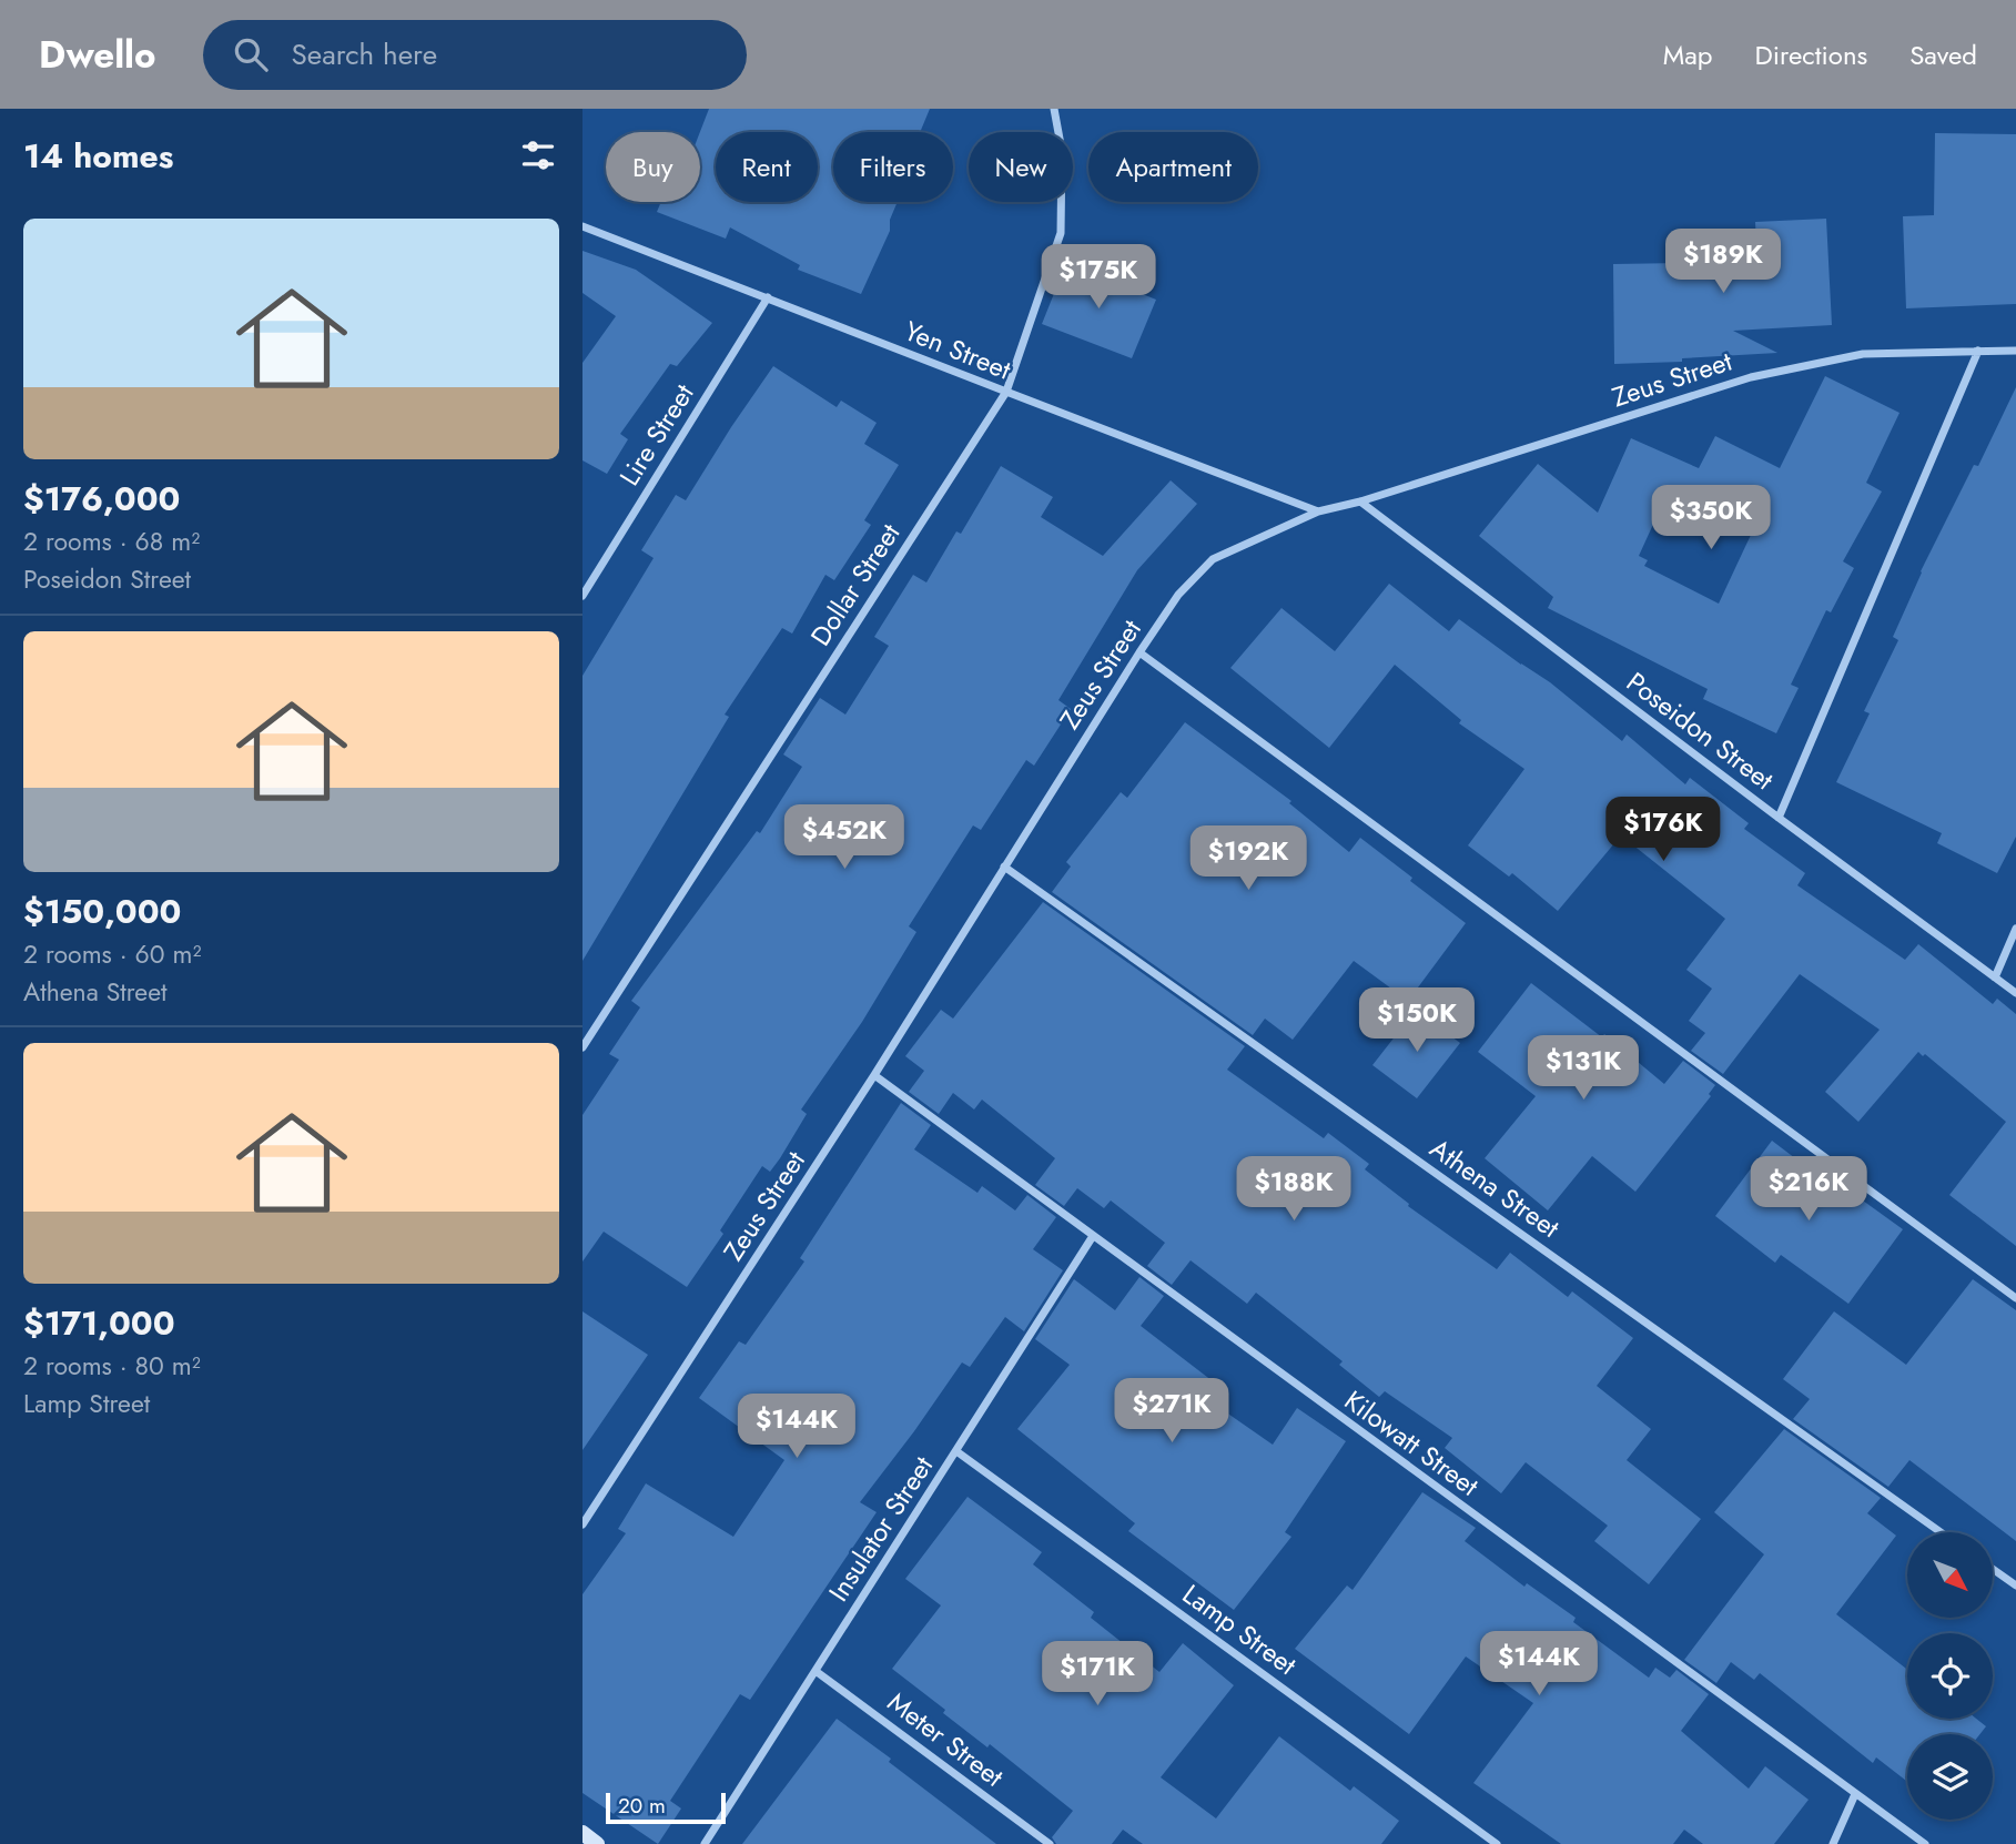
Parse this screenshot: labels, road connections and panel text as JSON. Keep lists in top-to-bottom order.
{
  "streets": {
    "street": [
      "Yen Street",
      "Zeus Street",
      "Lire Street",
      "Dollar Street",
      "Poseidon Street",
      "Athena Street",
      "Kilowatt Street",
      "Insulator Street",
      "Lamp Street",
      "Meter Street"
    ]
  },
  "crossings": [
    ["Yen Street", "Zeus Street"],
    ["Yen Street", "Lire Street"],
    ["Yen Street", "Dollar Street"],
    ["Zeus Street", "Poseidon Street"],
    ["Zeus Street", "Athena Street"],
    ["Zeus Street", "Kilowatt Street"],
    ["Kilowatt Street", "Insulator Street"],
    ["Insulator Street", "Lamp Street"],
    ["Insulator Street", "Meter Street"]
  ],
  "scale_bar": "20 m",
  "north": "bottom right",
  "page": {
    "header": "Dwello",
    "search": "Search here",
    "nav": ["Map", "Directions", "Saved"],
    "heading": "14 homes",
    "chip": [
      "Buy",
      "Rent",
      "Filters",
      "New",
      "Apartment"
    ],
    "list": [
      {
        "name": "$176,000",
        "note": "2 rooms · 68 m² · Poseidon Street"
      },
      {
        "name": "$150,000",
        "note": "2 rooms · 60 m² · Athena Street"
      },
      {
        "name": "$171,000",
        "note": "2 rooms · 80 m² · Lamp Street"
      }
    ],
    "price": [
      "$189K",
      "$175K",
      "$350K",
      "$176K",
      "$452K",
      "$192K",
      "$150K",
      "$131K",
      "$188K",
      "$216K",
      "$271K",
      "$144K",
      "$144K",
      "$171K"
    ],
    "scale": "20 m"
  }
}
